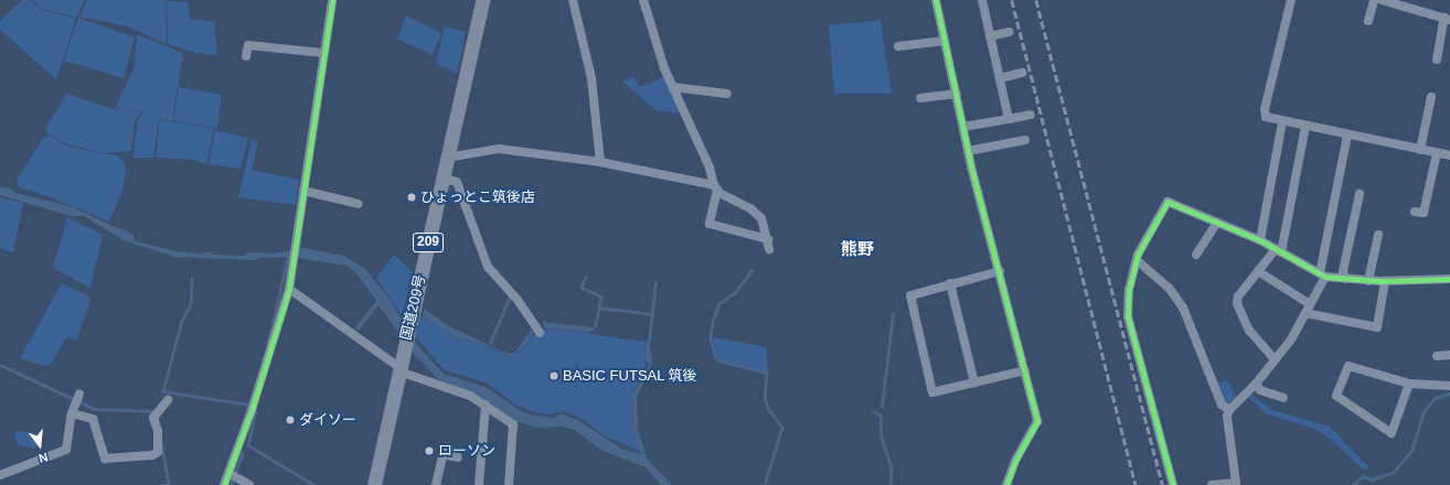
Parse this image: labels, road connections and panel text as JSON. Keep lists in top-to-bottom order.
{
  "streets": {
    "highway": ["209", "国道209号"]
  },
  "districts": ["熊野"],
  "places": [
    "ひょっとこ筑後店",
    "BASIC FUTSAL 筑後",
    "ダイソー",
    "ローソン"
  ],
  "north": "bottom"
}
